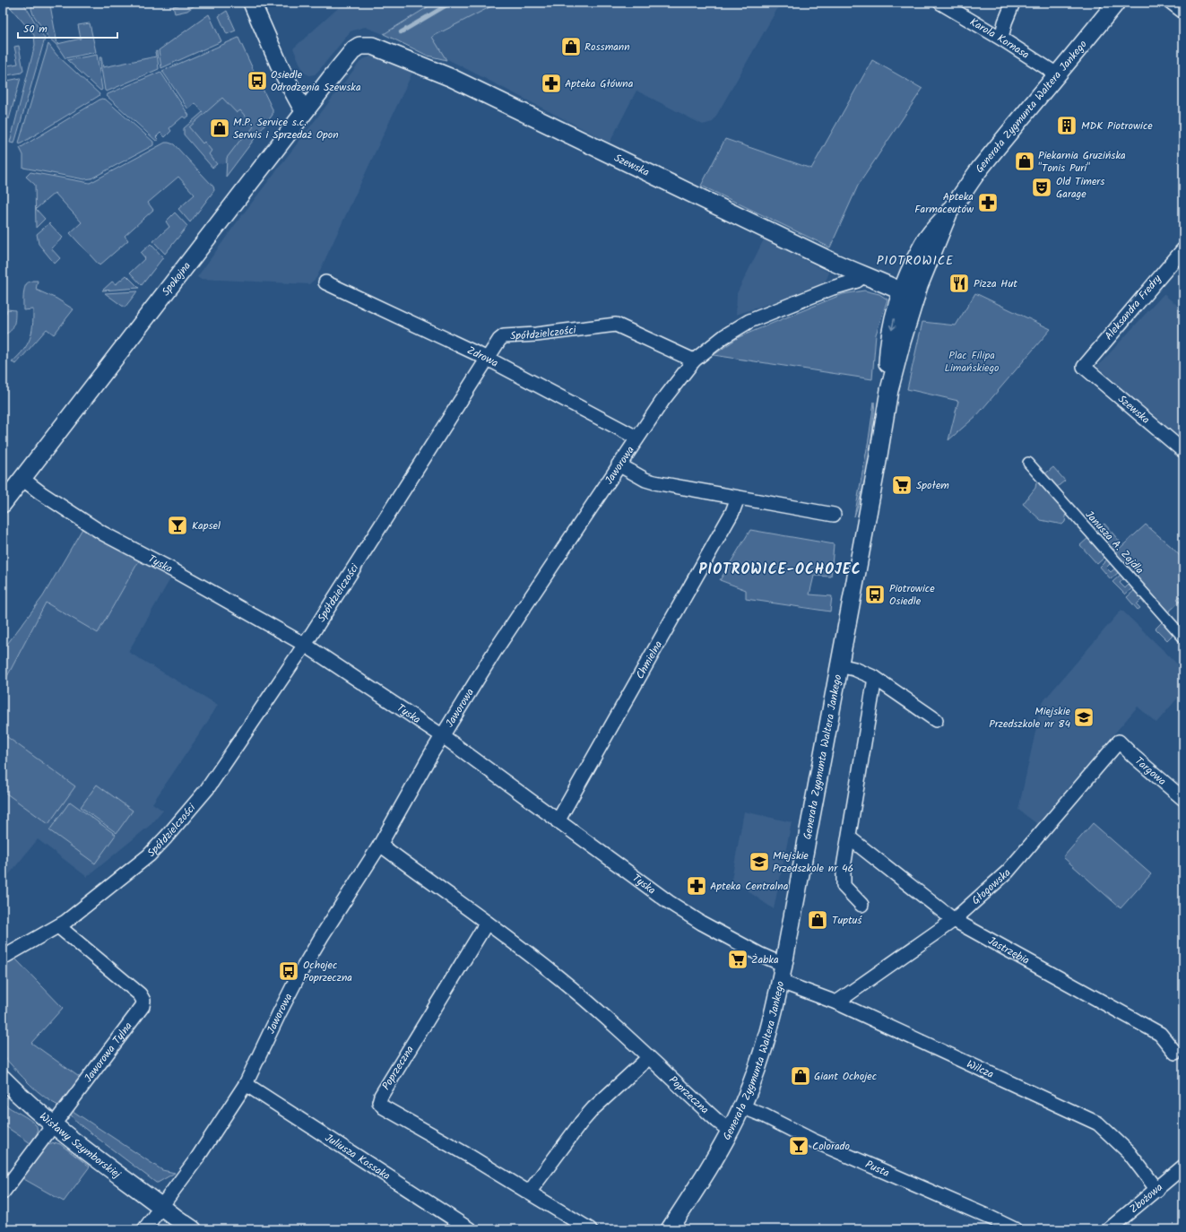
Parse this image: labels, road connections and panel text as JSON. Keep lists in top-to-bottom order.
{
  "streets": {
    "street": [
      "Karola Kornasa",
      "Generała Zygmunta Waltera Jankego",
      "Szewska",
      "Spokojna",
      "Aleksandra Fredry",
      "Spółdzielczości",
      "Zdrowa",
      "Jaworowa",
      "Janusza A. Zajdla",
      "Tyska",
      "Chmielna",
      "Targowa",
      "Głogowska",
      "Jastrzębia",
      "Jaworowa Tylna",
      "Poprzeczna",
      "Wilcza",
      "Wisławy Szymborskiej",
      "Juliusza Kossaka",
      "Pusta",
      "Zbożowa"
    ]
  },
  "crossings": [
    ["Karola Kornasa", "Generała Zygmunta Waltera Jankego"],
    ["Generała Zygmunta Waltera Jankego", "Szewska"],
    ["Generała Zygmunta Waltera Jankego", "Tyska"],
    ["Generała Zygmunta Waltera Jankego", "Poprzeczna"],
    ["Generała Zygmunta Waltera Jankego", "Wilcza"],
    ["Generała Zygmunta Waltera Jankego", "Pusta"],
    ["Szewska", "Spokojna"],
    ["Szewska", "Aleksandra Fredry"],
    ["Szewska", "Jaworowa"],
    ["Spokojna", "Tyska"],
    ["Spółdzielczości", "Zdrowa"],
    ["Spółdzielczości", "Jaworowa"],
    ["Spółdzielczości", "Tyska"],
    ["Spółdzielczości", "Jaworowa Tylna"],
    ["Zdrowa", "Jaworowa"],
    ["Jaworowa", "Tyska"],
    ["Jaworowa", "Poprzeczna"],
    ["Jaworowa", "Wisławy Szymborskiej"],
    ["Jaworowa", "Juliusza Kossaka"],
    ["Tyska", "Chmielna"],
    ["Targowa", "Głogowska"],
    ["Głogowska", "Jastrzębia"],
    ["Głogowska", "Wilcza"],
    ["Jaworowa Tylna", "Wisławy Szymborskiej"],
    ["Wilcza", "Zbożowa"]
  ],
  "districts": ["PIOTROWICE", "PIOTROWICE-OCHOJEC"],
  "parks": ["Plac Filipa Limańskiego"],
  "places": {
    "shop": [
      "Rossmann",
      "M.P. Service s.c. Serwis i Sprzedaż Opon",
      "Piekarnia Gruzińska \"Tonis Puri\"",
      "Tuptuś",
      "Giant Ochojec"
    ],
    "bus stop": ["Osiedle Odrodzenia Szewska", "Piotrowice Osiedle", "Ochojec Poprzeczna"],
    "pharmacy": ["Apteka Główna", "Apteka Farmaceutów", "Apteka Centralna"],
    "building": ["MDK Piotrowice"],
    "theatre": ["Old Timers Garage"],
    "restaurant": ["Pizza Hut"],
    "supermarket": ["Społem", "Żabka"],
    "bar": ["Kapsel", "Colorado"],
    "school or university": ["Miejskie Przedszkole nr 84", "Miejskie Przedszkole nr 46"]
  },
  "scale_bar": "50 m"
}
